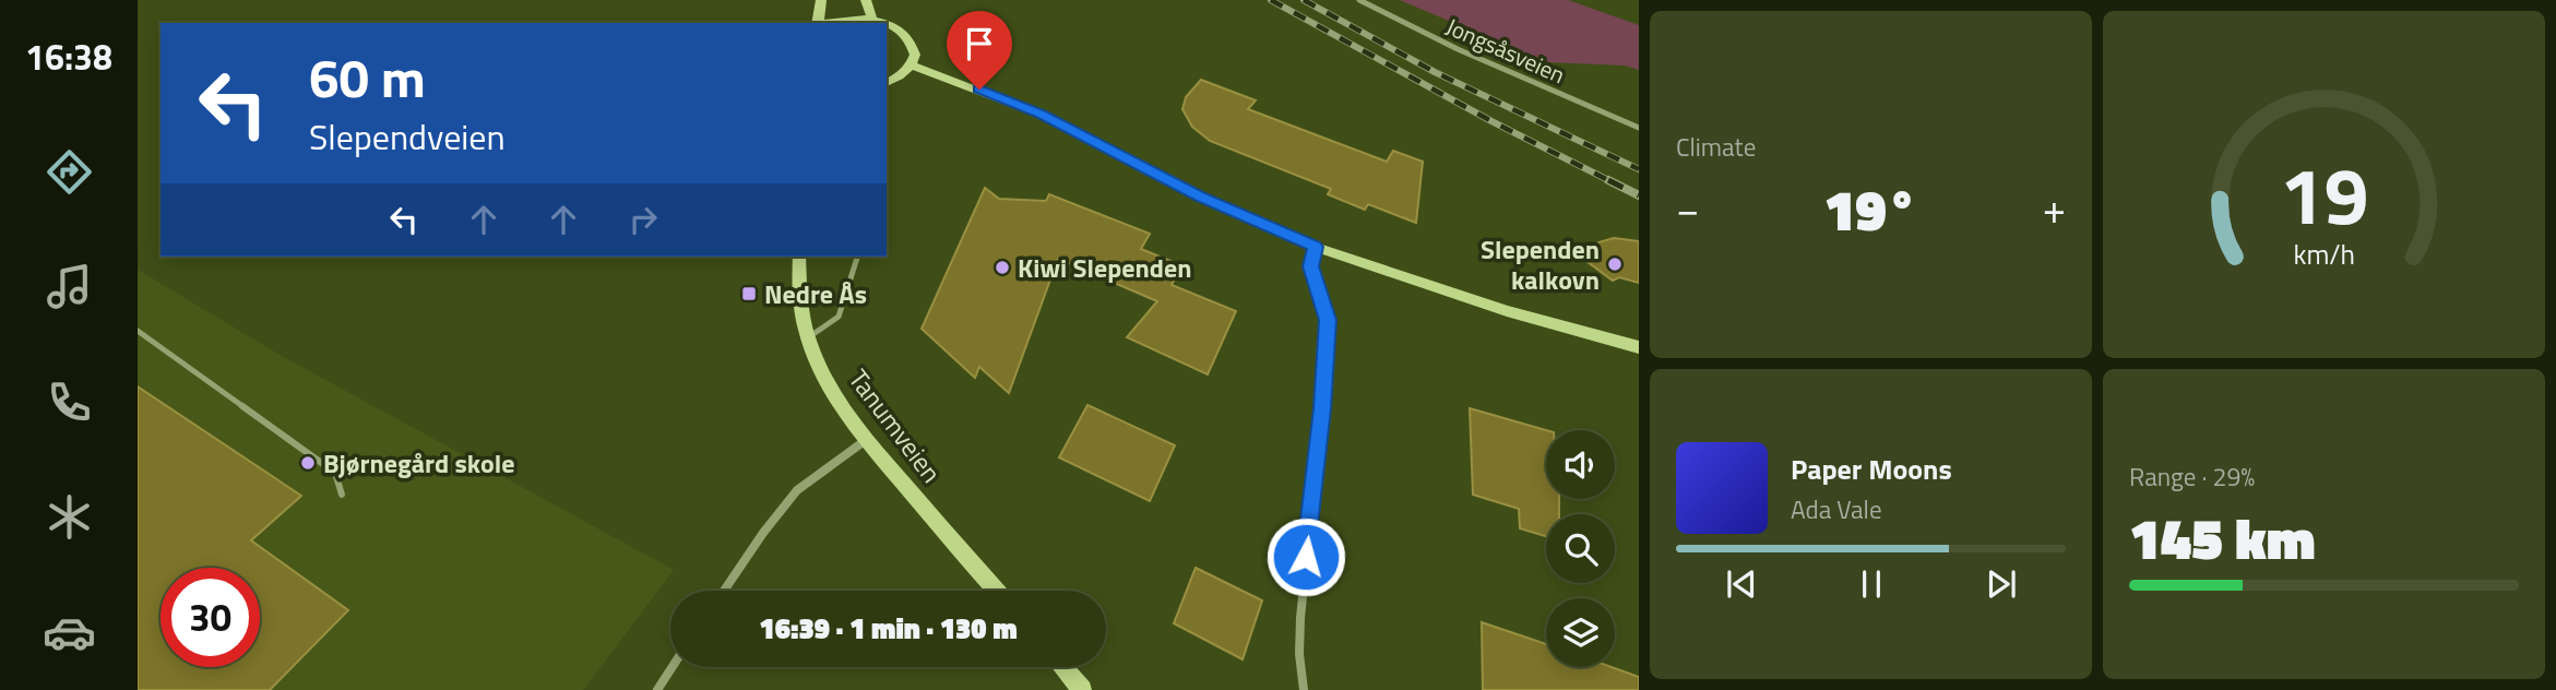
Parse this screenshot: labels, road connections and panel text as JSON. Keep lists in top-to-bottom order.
{
  "streets": {
    "main road": ["Tanumveien"],
    "street": ["Jongsåsveien"]
  },
  "places": {
    "other": ["Slependen kalkovn", "Kiwi Slependen", "Bjørnegård skole"],
    "transit": ["Nedre Ås"]
  },
  "page": {
    "tabs": "16:38",
    "tile": [
      "Climate",
      ["Range · 29%", "145 km"]
    ],
    "turn": ["60 m", "Slependveien"],
    "heat": ["−", "19°", "+"],
    "song": ["Paper Moons", "Ada Vale"],
    "limit": "30",
    "trip": "16:39 · 1 min · 130 m",
    "gauge": ["19", "km/h"]
  }
}
